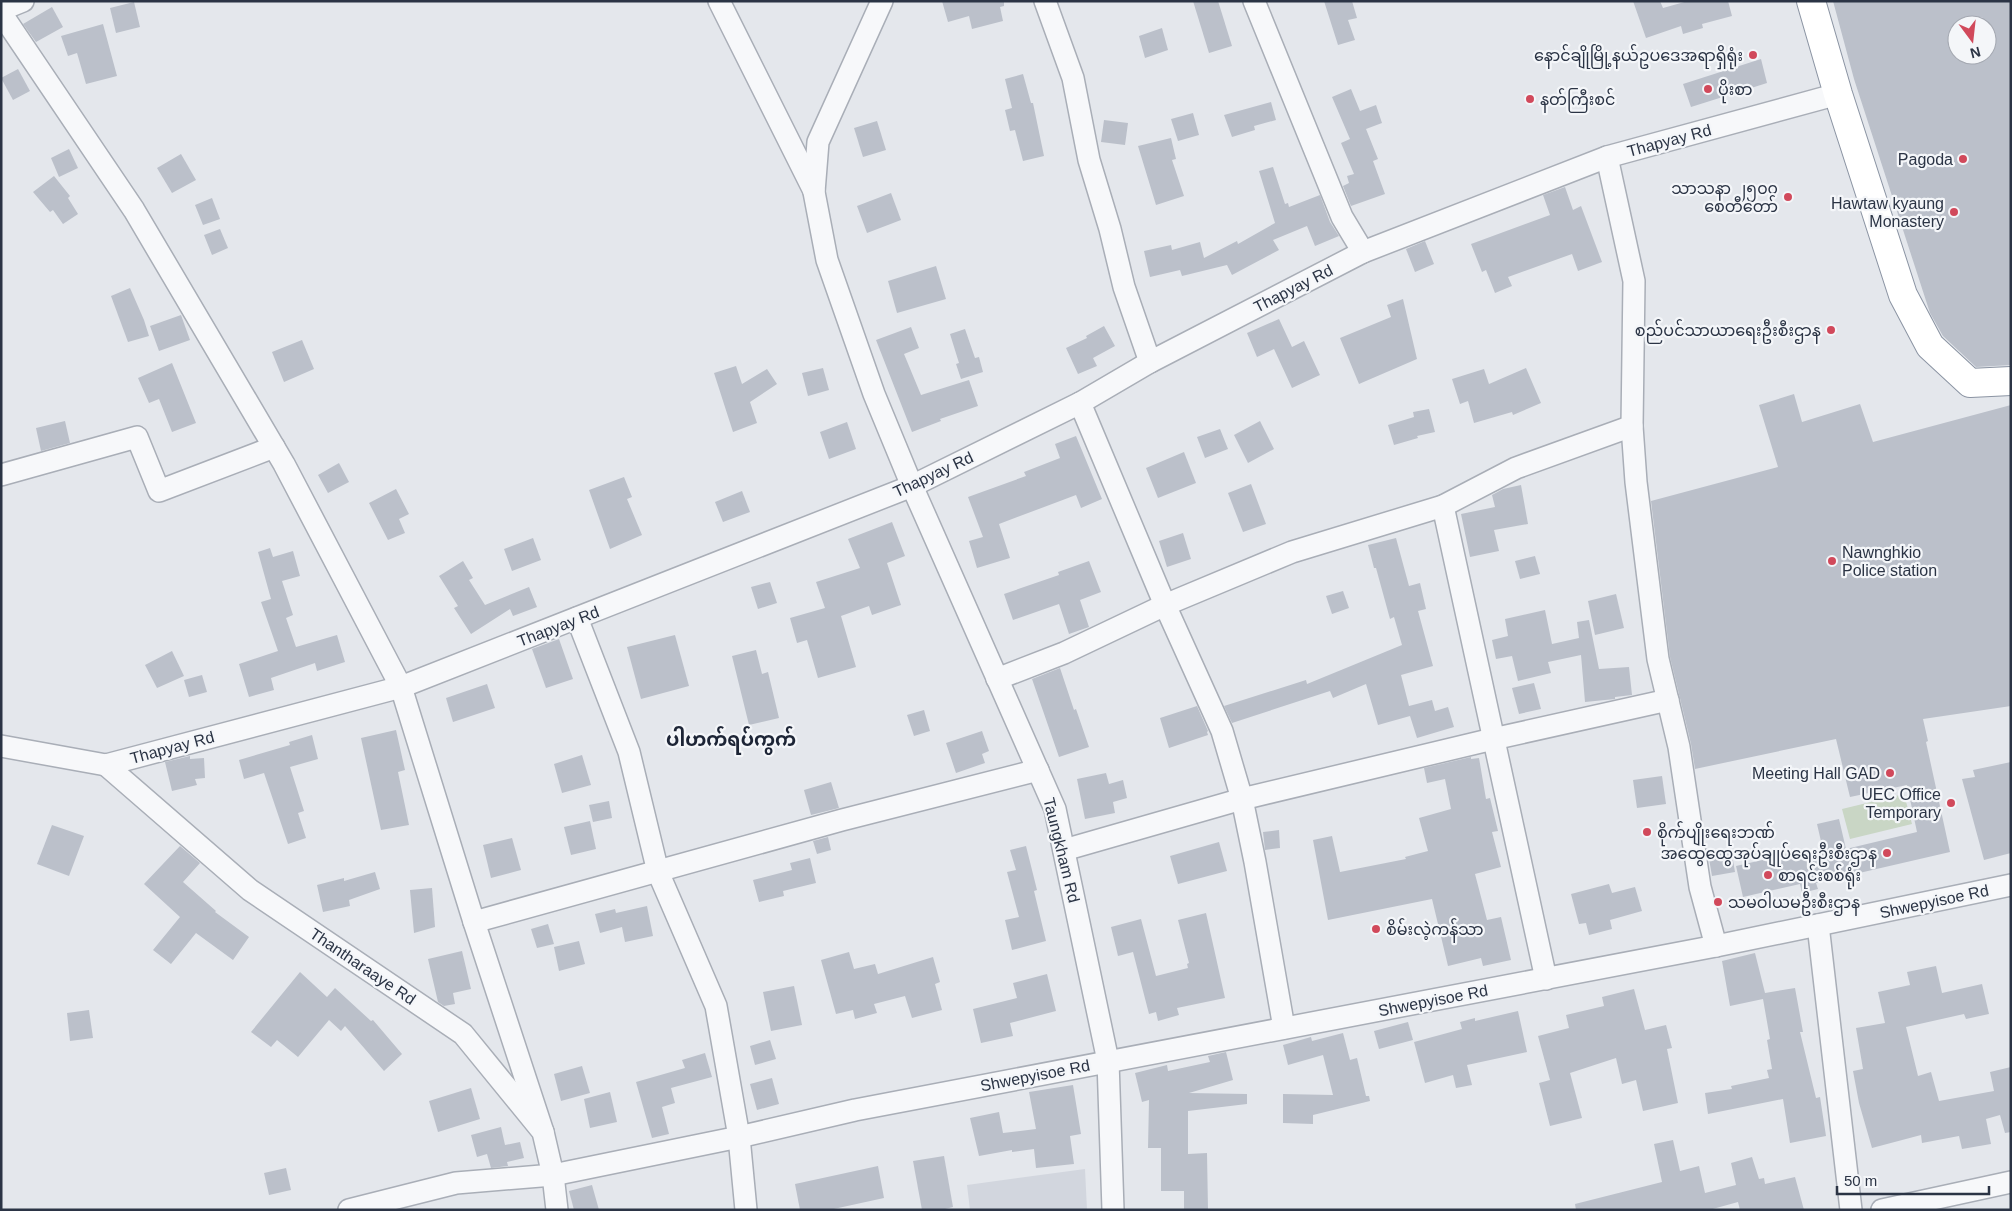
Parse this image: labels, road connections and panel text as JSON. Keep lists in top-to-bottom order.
{
  "streets": {
    "street": [
      "Thapyay Rd",
      "Taungkham Rd",
      "Shwepyisoe Rd",
      "Thantharaaye Rd"
    ]
  },
  "crossings": [
    ["Thapyay Rd", "Taungkham Rd"],
    ["Thapyay Rd", "Thantharaaye Rd"],
    ["Taungkham Rd", "Shwepyisoe Rd"],
    ["Shwepyisoe Rd", "Thantharaaye Rd"]
  ],
  "districts": ["ပါဟက်ရပ်ကွက်"],
  "places": [
    "နောင်ချိုမြို့နယ်ဥပဒေအရာရှိရုံး",
    "ပိုးစာ",
    "နတ်ကြီးစင်",
    "Pagoda",
    "သာသနာ ၂၅၀၀ စေတီတော်",
    "Hawtaw kyaung Monastery",
    "စည်ပင်သာယာရေးဦးစီးဌာန",
    "Nawnghkio Police station",
    "Meeting Hall GAD",
    "UEC Office Temporary",
    "စိုက်ပျိုးရေးဘဏ်",
    "အထွေထွေအုပ်ချုပ်ရေးဦးစီးဌာန",
    "စာရင်းစစ်ရုံး",
    "သမဝါယမဦးစီးဌာန",
    "စိမ်းလဲ့ကန်သာ"
  ],
  "scale_bar": "50 m",
  "north": "bottom"
}
